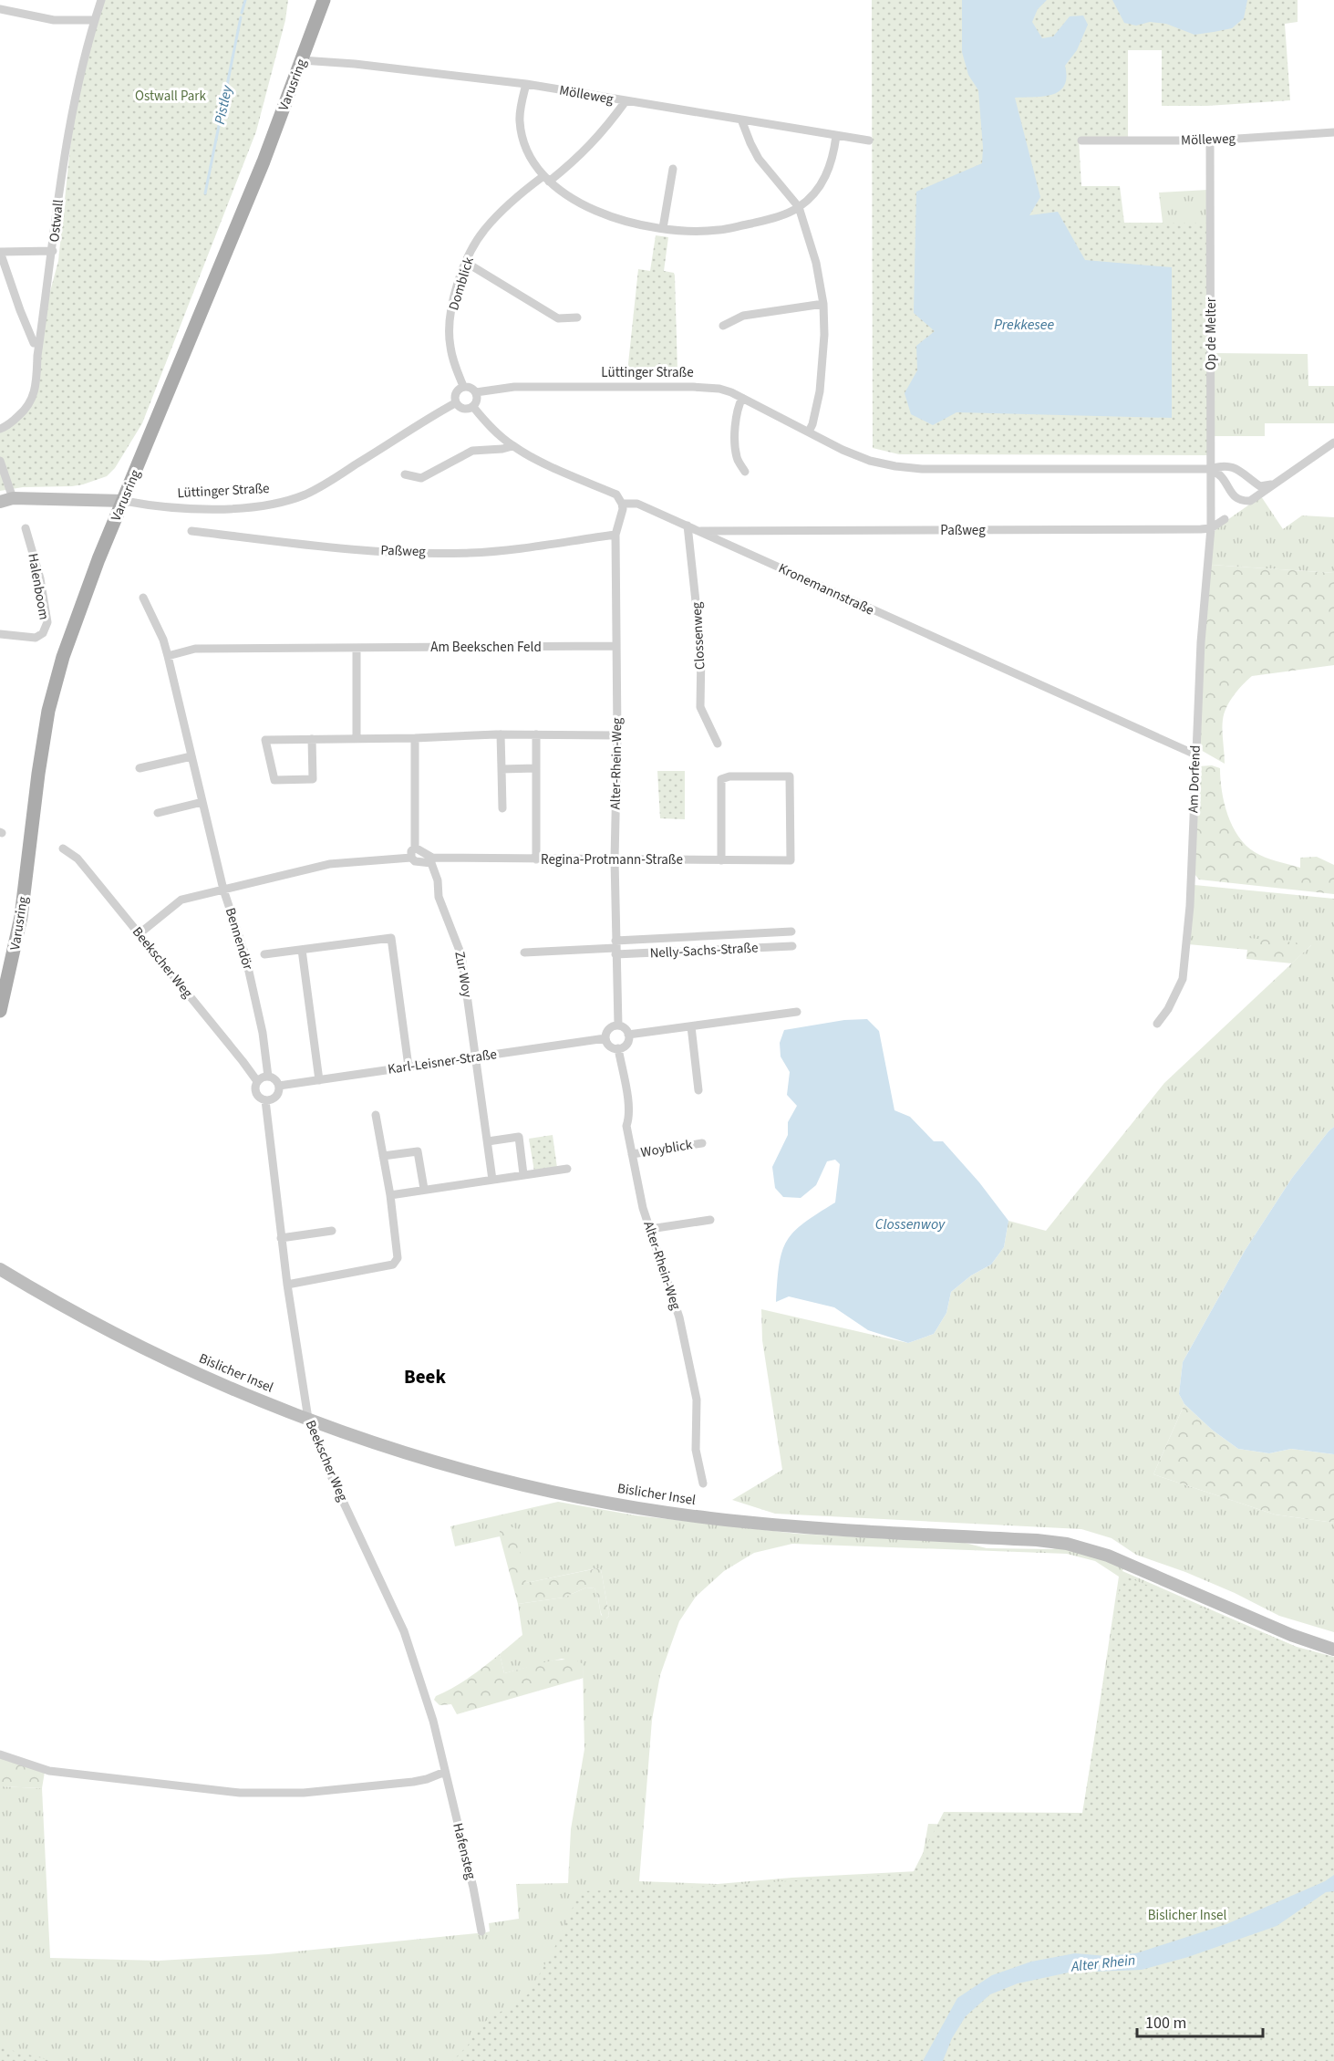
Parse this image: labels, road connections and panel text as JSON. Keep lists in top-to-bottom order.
{
  "streets": {
    "main road": ["Varusring", "Lüttinger Straße", "Bislicher Insel"],
    "street": [
      "Mölleweg",
      "Ostwall",
      "Domblick",
      "Op de Melter",
      "Paßweg",
      "Halenboom",
      "Kronemannstraße",
      "Clossenweg",
      "Am Beekschen Feld",
      "Alter-Rhein-Weg",
      "Am Dorfend",
      "Regina-Protmann-Straße",
      "Bennendör",
      "Nelly-Sachs-Straße",
      "Beekscher Weg",
      "Zur Woy",
      "Karl-Leisner-Straße",
      "Woyblick",
      "Hafensteg"
    ]
  },
  "crossings": [
    ["Varusring", "Mölleweg"],
    ["Varusring", "Lüttinger Straße"],
    ["Mölleweg", "Domblick"],
    ["Mölleweg", "Op de Melter"],
    ["Domblick", "Lüttinger Straße"],
    ["Domblick", "Kronemannstraße"],
    ["Op de Melter", "Lüttinger Straße"],
    ["Op de Melter", "Paßweg"],
    ["Op de Melter", "Am Dorfend"],
    ["Lüttinger Straße", "Kronemannstraße"],
    ["Paßweg", "Kronemannstraße"],
    ["Paßweg", "Alter-Rhein-Weg"],
    ["Paßweg", "Am Dorfend"],
    ["Kronemannstraße", "Clossenweg"],
    ["Kronemannstraße", "Alter-Rhein-Weg"],
    ["Kronemannstraße", "Am Dorfend"],
    ["Am Beekschen Feld", "Alter-Rhein-Weg"],
    ["Am Beekschen Feld", "Bennendör"],
    ["Alter-Rhein-Weg", "Regina-Protmann-Straße"],
    ["Alter-Rhein-Weg", "Nelly-Sachs-Straße"],
    ["Alter-Rhein-Weg", "Karl-Leisner-Straße"],
    ["Alter-Rhein-Weg", "Woyblick"],
    ["Regina-Protmann-Straße", "Bennendör"],
    ["Regina-Protmann-Straße", "Beekscher Weg"],
    ["Regina-Protmann-Straße", "Zur Woy"],
    ["Bennendör", "Beekscher Weg"],
    ["Bennendör", "Karl-Leisner-Straße"],
    ["Beekscher Weg", "Karl-Leisner-Straße"],
    ["Beekscher Weg", "Bislicher Insel"],
    ["Beekscher Weg", "Hafensteg"],
    ["Zur Woy", "Karl-Leisner-Straße"]
  ],
  "districts": ["Beek"],
  "water": [
    "Pistley",
    "Prekkesee",
    "Clossenwoy",
    "Alter Rhein"
  ],
  "parks": ["Ostwall Park", "Bislicher Insel"],
  "scale_bar": "100 m"
}
